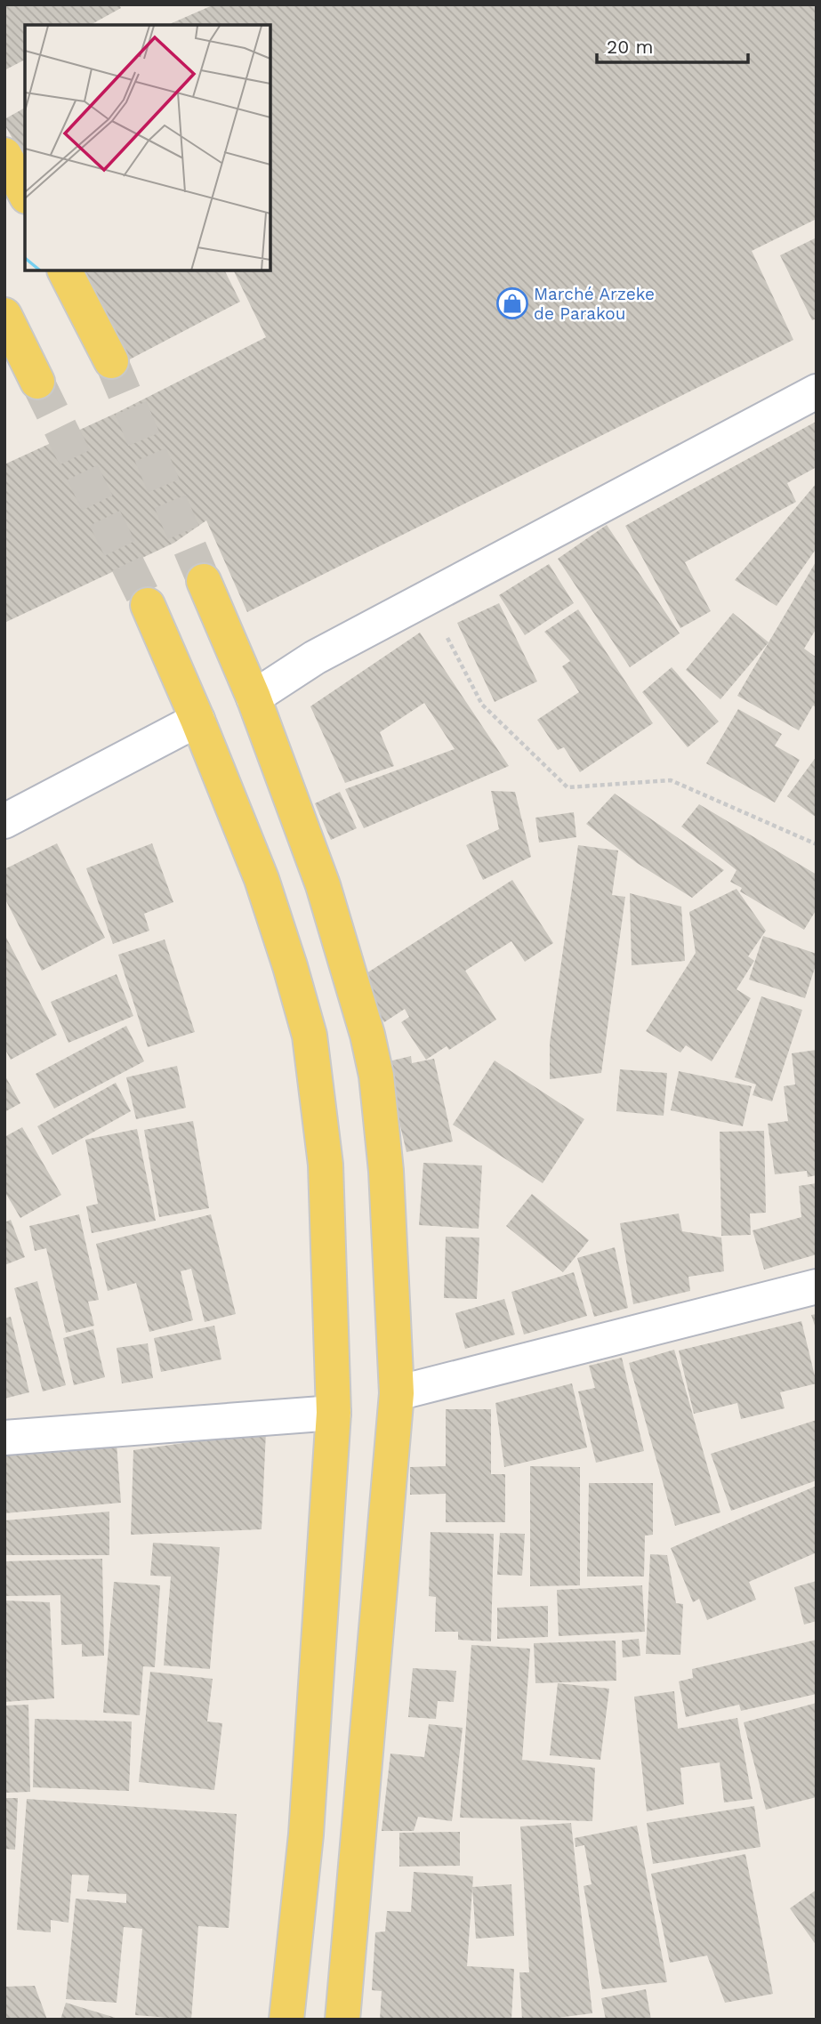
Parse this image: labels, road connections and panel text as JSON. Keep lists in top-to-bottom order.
{
  "places": {
    "shop": ["Marché Arzeke de Parakou"]
  },
  "scale_bar": "20 m"
}
